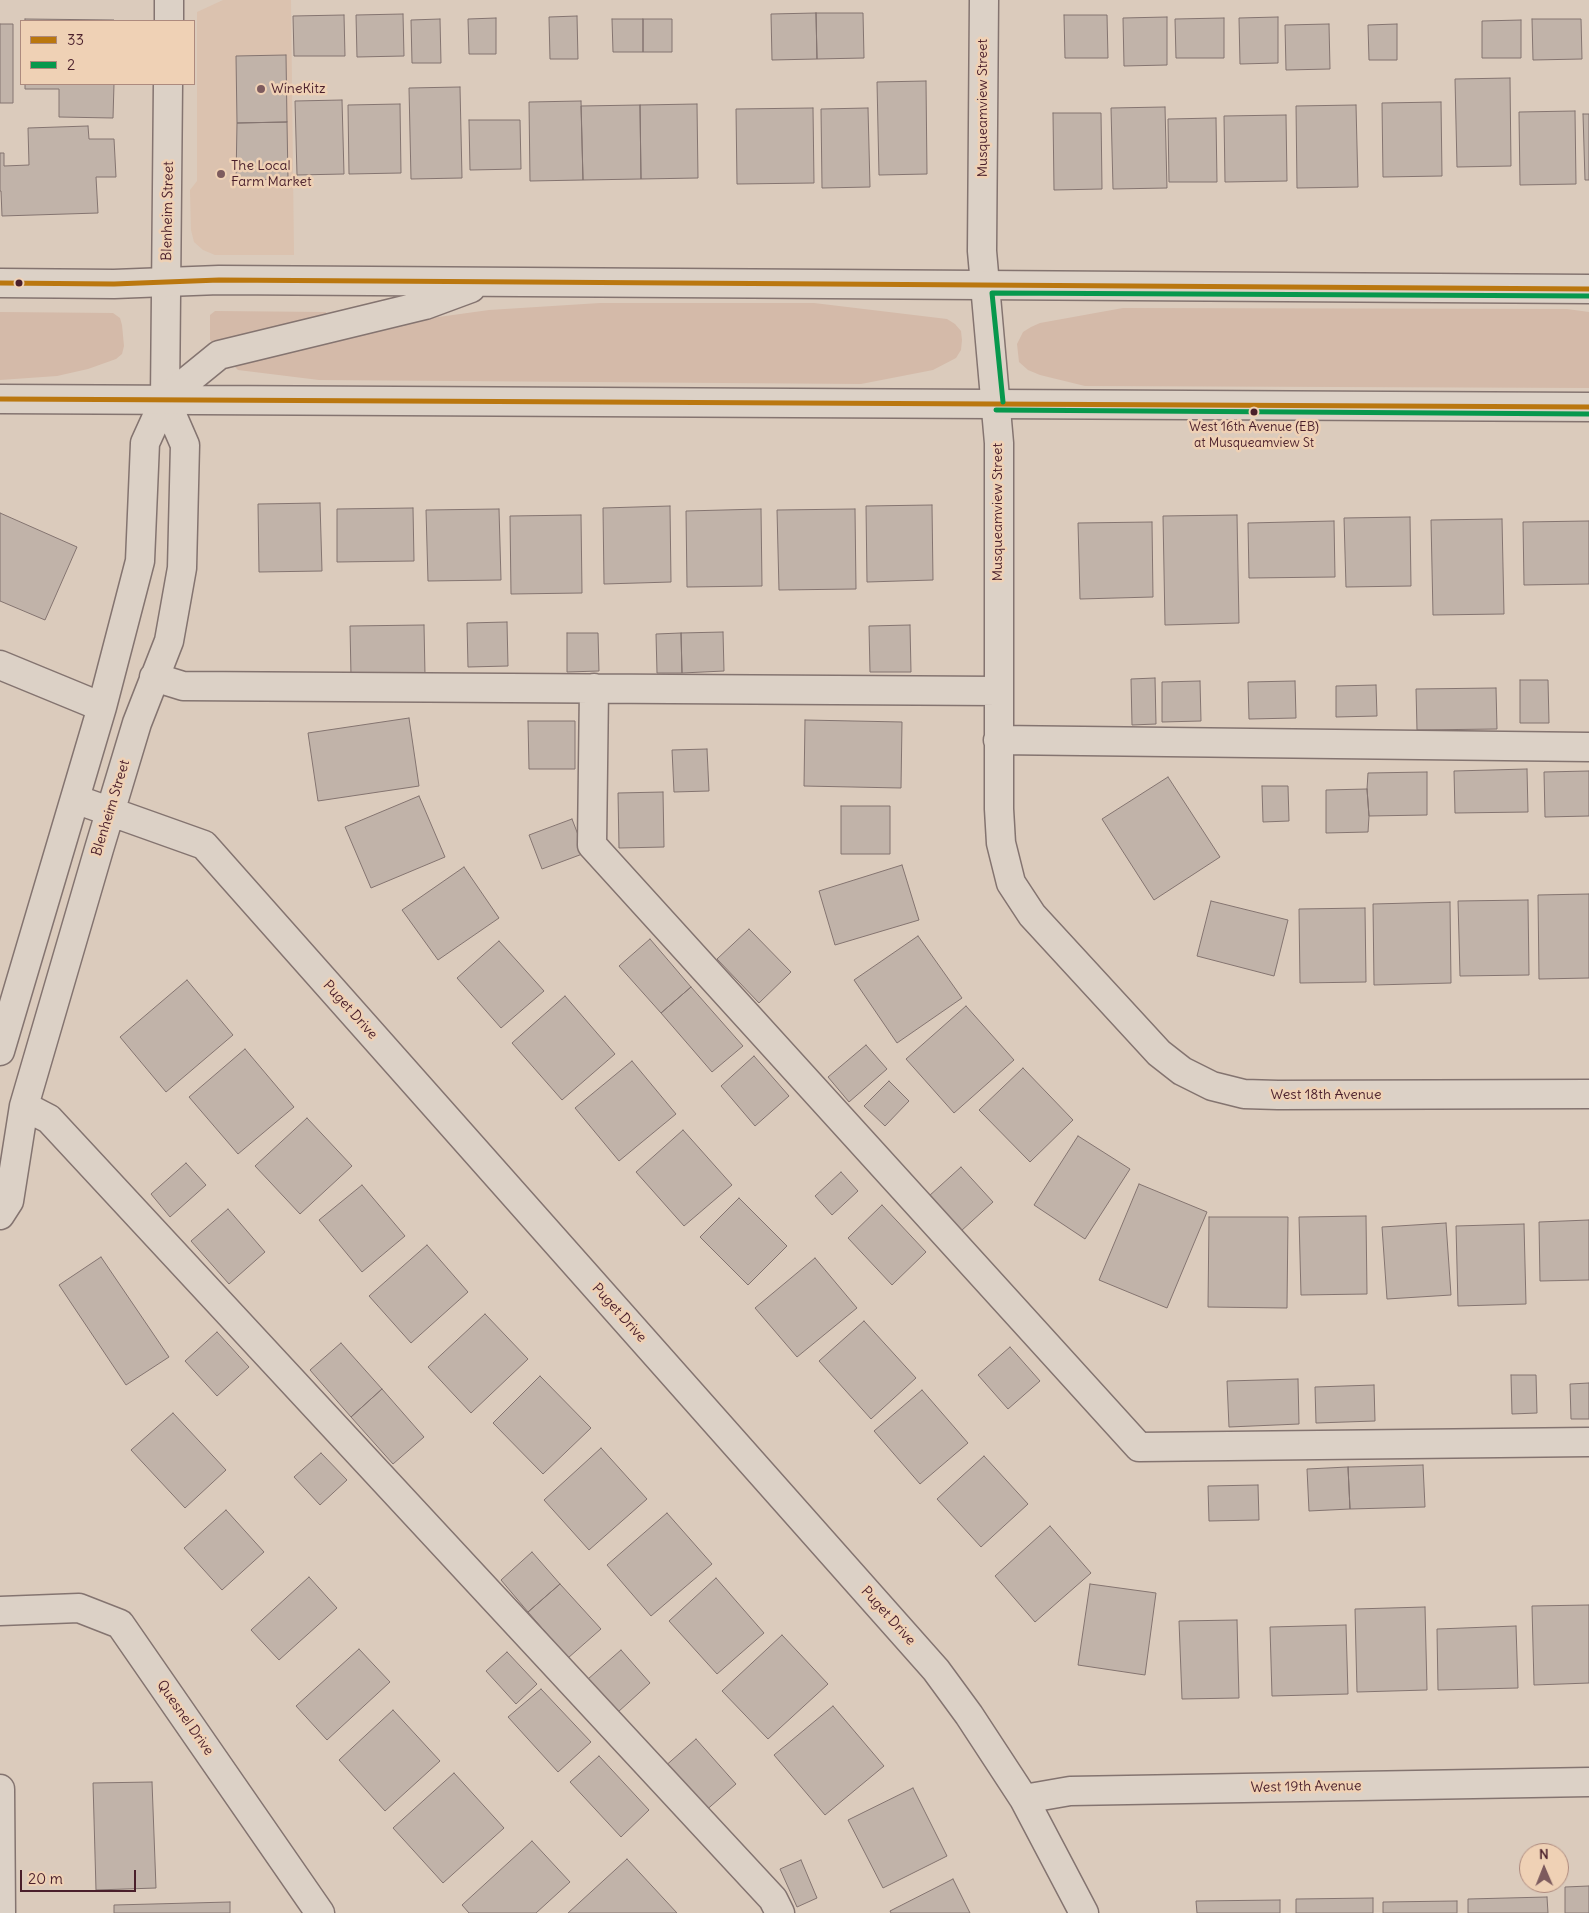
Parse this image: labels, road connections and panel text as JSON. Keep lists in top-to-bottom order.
{
  "streets": {
    "street": [
      "Musqueamview Street",
      "Blenheim Street",
      "Puget Drive",
      "West 18th Avenue",
      "Quesnel Drive",
      "West 19th Avenue"
    ]
  },
  "crossings": [
    ["Musqueamview Street", "West 18th Avenue"],
    ["Blenheim Street", "Puget Drive"],
    ["Puget Drive", "West 19th Avenue"]
  ],
  "places": ["WineKitz", "The Local Farm Market", "West 16th Avenue (EB) at Musqueamview St"],
  "lines": ["transit line 33", "transit line 2"],
  "legend": ["33", "2"],
  "scale_bar": "20 m",
  "north": "top"
}
